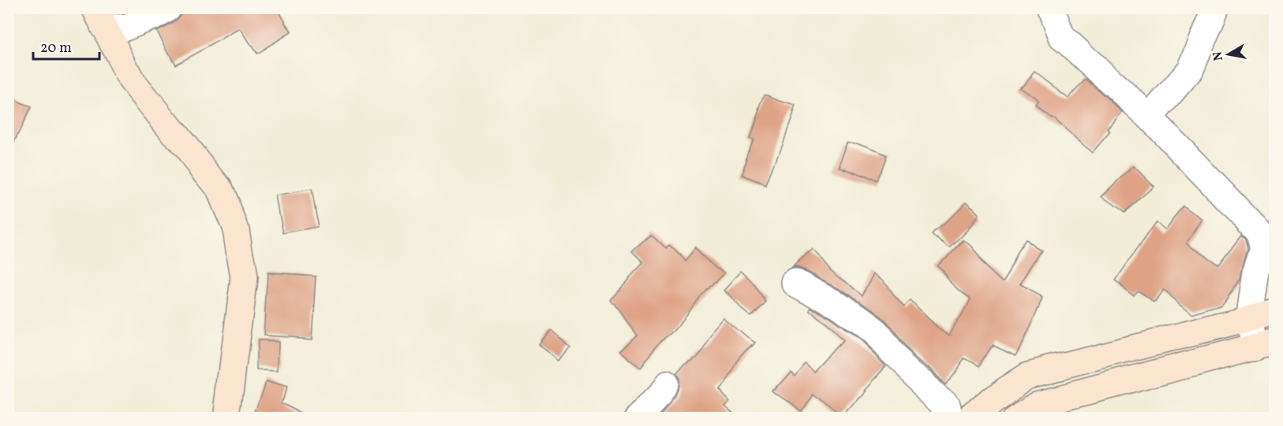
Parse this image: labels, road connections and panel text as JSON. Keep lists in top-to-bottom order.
{
  "scale_bar": "20 m",
  "north": "left"
}
